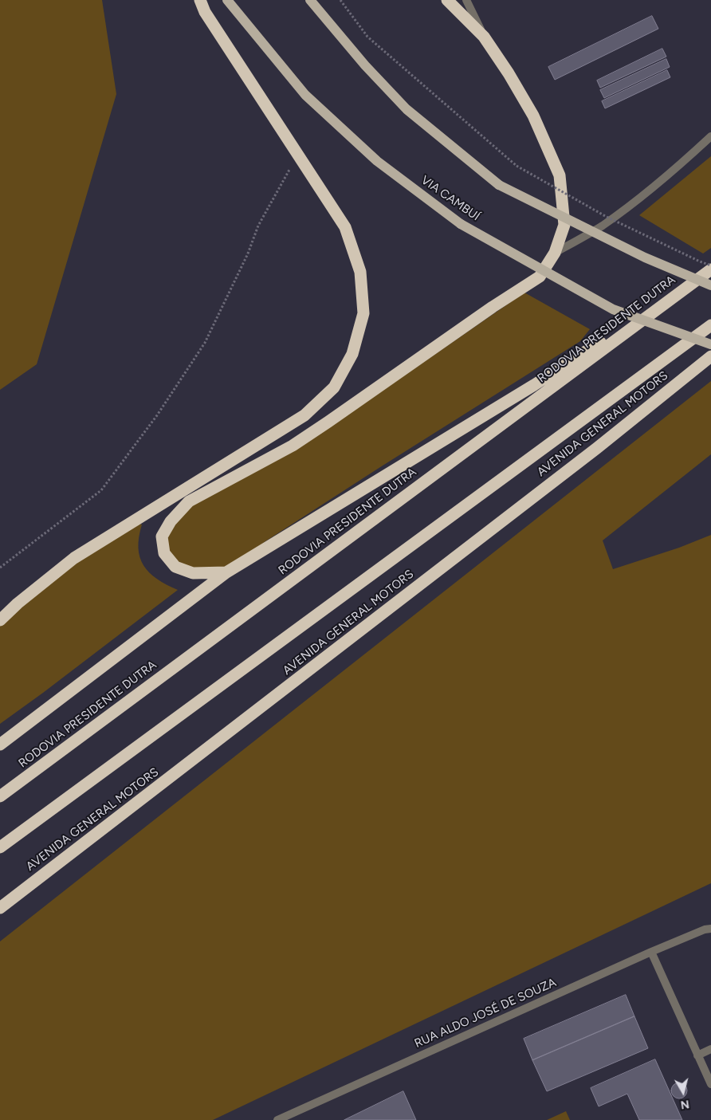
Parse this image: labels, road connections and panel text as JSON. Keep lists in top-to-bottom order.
{
  "streets": {
    "highway": ["RODOVIA PRESIDENTE DUTRA", "AVENIDA GENERAL MOTORS"],
    "main road": ["VIA CAMBUÍ"],
    "street": ["RUA ALDO JOSÉ DE SOUZA"]
  },
  "north": "bottom"
}
